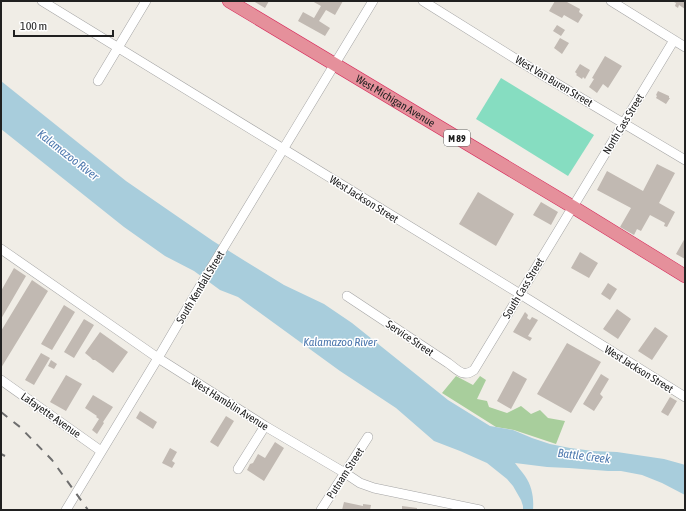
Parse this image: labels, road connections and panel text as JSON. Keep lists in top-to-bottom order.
{
  "streets": {
    "highway": ["West Michigan Avenue", "M 89"],
    "street": [
      "West Van Buren Street",
      "North Cass Street",
      "West Jackson Street",
      "South Kendall Street",
      "South Cass Street",
      "Service Street",
      "West Hamblin Avenue",
      "Lafayette Avenue",
      "Putnam Street"
    ]
  },
  "crossings": [
    ["West Van Buren Street", "North Cass Street"],
    ["West Michigan Avenue", "North Cass Street"],
    ["West Michigan Avenue", "South Kendall Street"],
    ["West Michigan Avenue", "South Cass Street"],
    ["North Cass Street", "South Cass Street"],
    ["West Jackson Street", "South Kendall Street"],
    ["West Jackson Street", "South Cass Street"],
    ["South Kendall Street", "West Hamblin Avenue"],
    ["South Kendall Street", "Lafayette Avenue"],
    ["South Cass Street", "Service Street"],
    ["West Hamblin Avenue", "Putnam Street"]
  ],
  "water": ["Kalamazoo River", "Battle Creek"],
  "scale_bar": "100 m"
}
